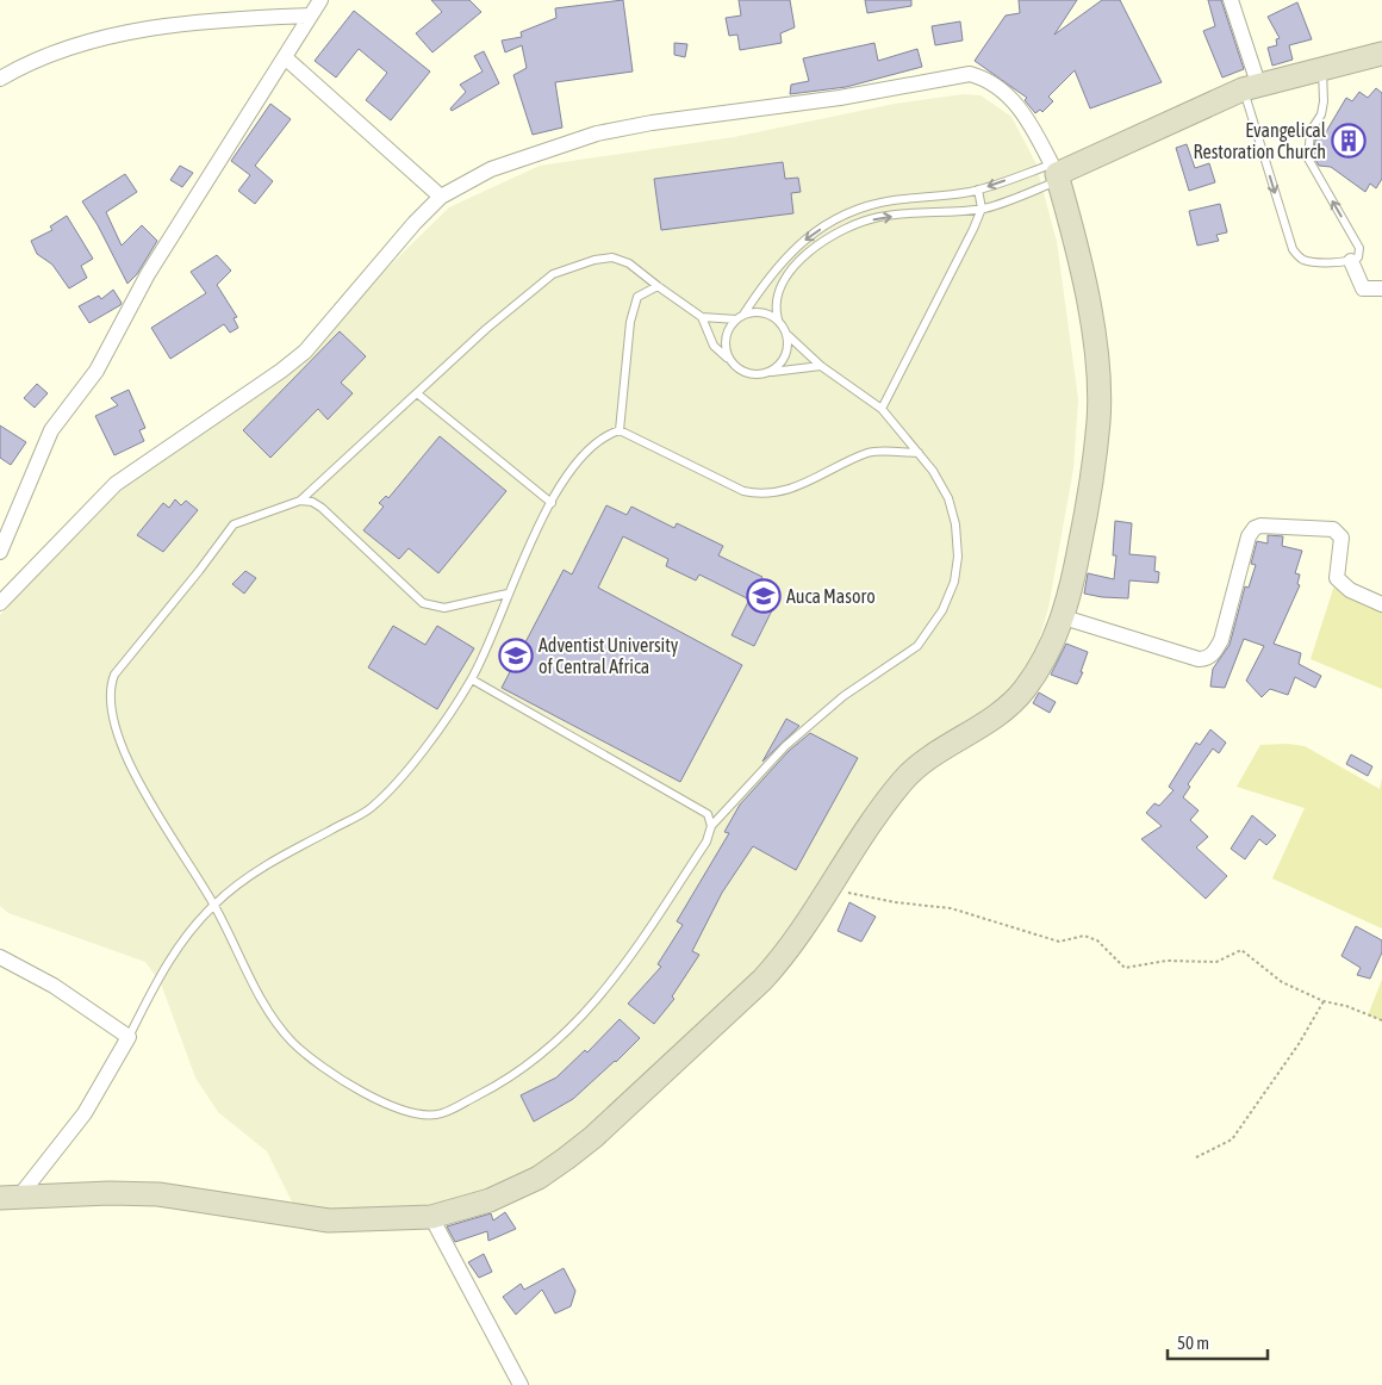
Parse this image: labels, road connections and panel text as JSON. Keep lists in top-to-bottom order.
{
  "places": {
    "building": ["Evangelical Restoration Church"],
    "school or university": ["Auca Masoro", "Adventist University of Central Africa"]
  },
  "scale_bar": "50 m"
}
